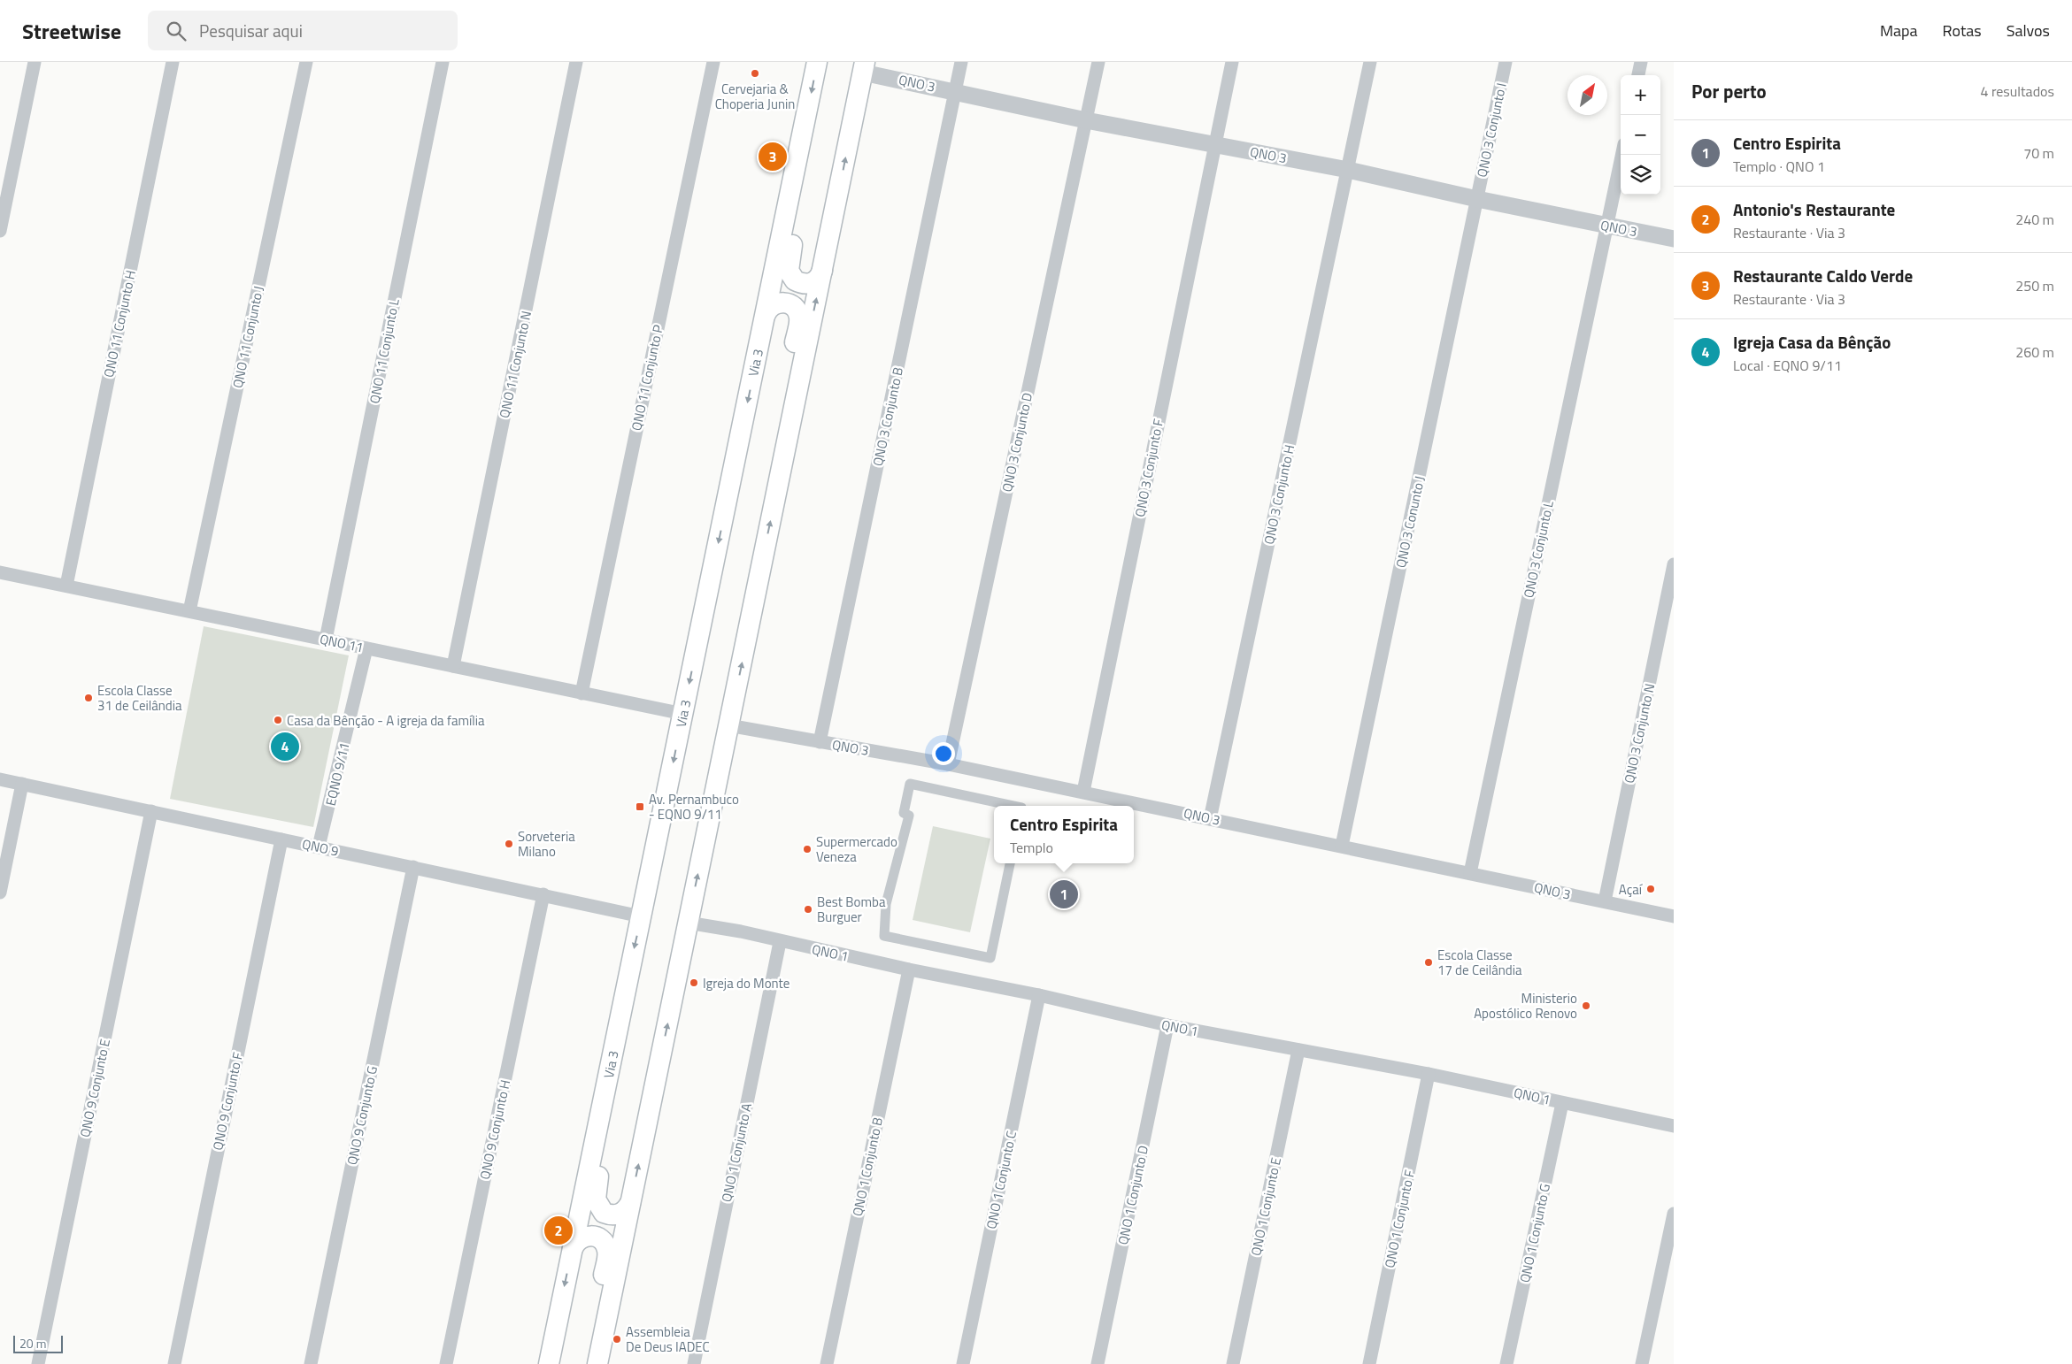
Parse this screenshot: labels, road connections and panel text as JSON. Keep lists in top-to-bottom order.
{
  "streets": {
    "main road": ["Via 3"],
    "street": [
      "QNO 3",
      "QNO 3 Conjunto I",
      "QNO 11 Conjunto H",
      "QNO 11 Conjunto J",
      "QNO 11 Conjunto L",
      "QNO 11 Conjunto N",
      "QNO 11 Conjunto P",
      "QNO 3 Conjunto B",
      "QNO 3 Conjunto D",
      "QNO 3 Conjunto F",
      "QNO 3 Conjunto H",
      "QNO 3 Conunto J",
      "QNO 3 Conjunto L",
      "QNO 11",
      "QNO 3 Conjunto N",
      "EQNO 9/11",
      "QNO 9",
      "QNO 1",
      "QNO 9 Conjunto E",
      "QNO 9 Conjunto F",
      "QNO 9 Conjunto G",
      "QNO 9 Conjunto H",
      "QNO 1 Conjunto A",
      "QNO 1 Conjunto B",
      "QNO 1 Conjunto C",
      "QNO 1 Conjunto D",
      "QNO 1 Conjunto E",
      "QNO 1 Conjunto F",
      "QNO 1 Conjunto G"
    ]
  },
  "crossings": [
    ["QNO 3", "QNO 3 Conjunto I"],
    ["QNO 3", "QNO 3 Conjunto B"],
    ["QNO 3", "QNO 3 Conjunto D"],
    ["QNO 3", "QNO 3 Conjunto F"],
    ["QNO 3", "QNO 3 Conjunto H"],
    ["QNO 3", "QNO 3 Conunto J"],
    ["QNO 3", "QNO 3 Conjunto L"],
    ["QNO 3", "QNO 3 Conjunto N"],
    ["QNO 3 Conjunto I", "QNO 3 Conunto J"],
    ["QNO 11 Conjunto H", "QNO 11"],
    ["QNO 11 Conjunto J", "QNO 11"],
    ["QNO 11 Conjunto L", "QNO 11"],
    ["Via 3", "QNO 11"],
    ["Via 3", "QNO 9"],
    ["QNO 11 Conjunto N", "QNO 11"],
    ["QNO 11 Conjunto P", "QNO 11"],
    ["QNO 11", "EQNO 9/11"],
    ["EQNO 9/11", "QNO 9"],
    ["QNO 9", "QNO 9 Conjunto E"],
    ["QNO 9", "QNO 9 Conjunto F"],
    ["QNO 9", "QNO 9 Conjunto G"],
    ["QNO 9", "QNO 9 Conjunto H"],
    ["QNO 1", "QNO 1 Conjunto A"],
    ["QNO 1", "QNO 1 Conjunto B"],
    ["QNO 1", "QNO 1 Conjunto C"],
    ["QNO 1", "QNO 1 Conjunto D"],
    ["QNO 1", "QNO 1 Conjunto E"],
    ["QNO 1", "QNO 1 Conjunto F"],
    ["QNO 1", "QNO 1 Conjunto G"]
  ],
  "places": {
    "other": [
      "Cervejaria & Choperia Junin",
      "Escola Classe 31 de Ceilândia",
      "Casa da Bênção - A igreja da família",
      "Sorveteria Milano",
      "Supermercado Veneza",
      "Açaí",
      "Best Bomba Burguer",
      "Escola Classe 17 de Ceilândia",
      "Igreja do Monte",
      "Ministerio Apostólico Renovo",
      "Assembleia De Deus IADEC"
    ],
    "transit": ["Av. Pernambuco - EQNO 9/11"]
  },
  "scale_bar": "20 m",
  "north": "top right",
  "page": {
    "header": "Streetwise",
    "search": "Pesquisar aqui",
    "nav": ["Mapa", "Rotas", "Salvos"],
    "heading": ["Por perto", "4 resultados"],
    "map_buttons": ["+", "−"],
    "list": [
      {
        "mark": "1",
        "name": "Centro Espirita",
        "note": "Templo · QNO 1",
        "value": "70 m"
      },
      {
        "mark": "2",
        "name": "Antonio's Restaurante",
        "note": "Restaurante · Via 3",
        "value": "240 m"
      },
      {
        "mark": "3",
        "name": "Restaurante Caldo Verde",
        "note": "Restaurante · Via 3",
        "value": "250 m"
      },
      {
        "mark": "4",
        "name": "Igreja Casa da Bênção",
        "note": "Local · EQNO 9/11",
        "value": "260 m"
      }
    ],
    "pins": [
      "3",
      "4",
      "1",
      "2"
    ],
    "popup": ["Centro Espirita", "Templo"],
    "scale": "20 m"
  }
}
